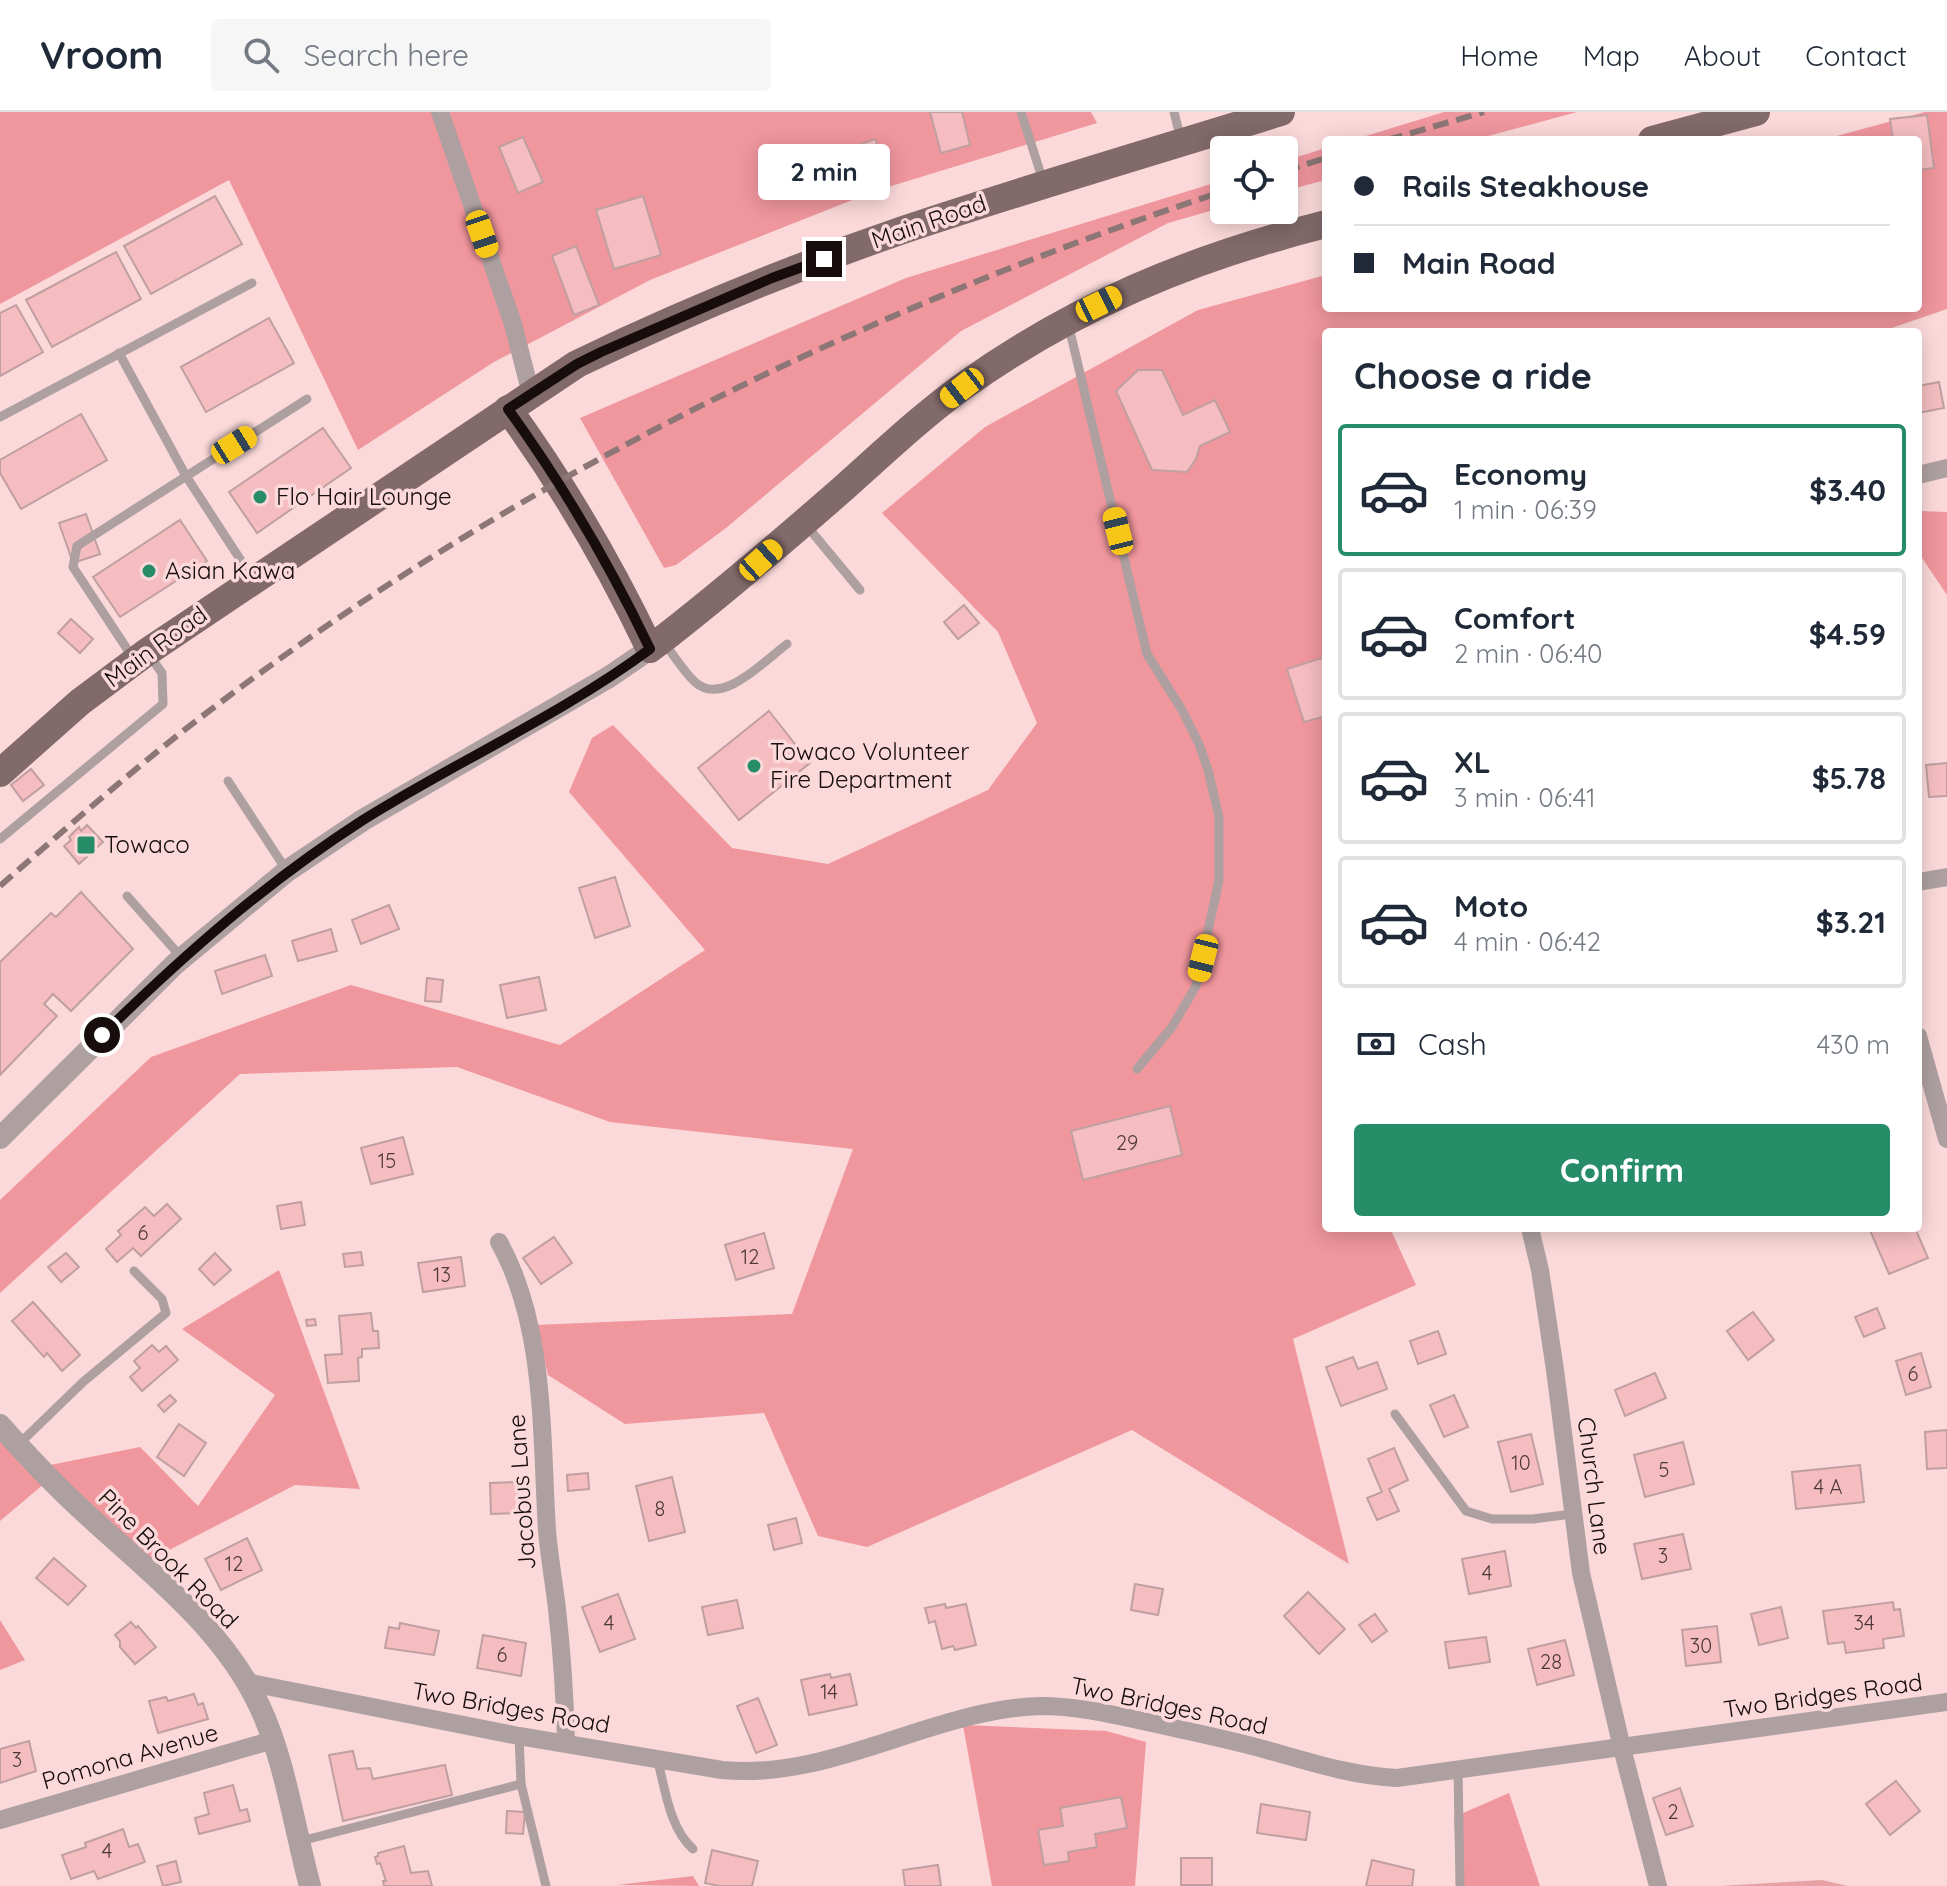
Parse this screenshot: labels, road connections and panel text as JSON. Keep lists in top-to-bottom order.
{
  "streets": {
    "main road": ["Main Road"],
    "street": [
      "Church Lane",
      "Jacobus Lane",
      "Pine Brook Road",
      "Two Bridges Road",
      "Pomona Avenue"
    ]
  },
  "crossings": [
    ["Church Lane", "Two Bridges Road"],
    ["Jacobus Lane", "Two Bridges Road"],
    ["Pine Brook Road", "Two Bridges Road"],
    ["Pine Brook Road", "Pomona Avenue"]
  ],
  "places": {
    "other": ["Flo Hair Lounge", "Asian Kawa", "Towaco Volunteer Fire Department"],
    "transit": ["Towaco"]
  },
  "house_numbers": [
    "29",
    "15",
    "6",
    "12",
    "13",
    "6",
    "10",
    "5",
    "4 A",
    "8",
    "3",
    "12",
    "4",
    "4",
    "34",
    "30",
    "6",
    "28",
    "14",
    "3",
    "2",
    "4"
  ],
  "page": {
    "header": "Vroom",
    "search": "Search here",
    "nav": [
      "Home",
      "Map",
      "About",
      "Contact"
    ],
    "banner": ["Rails Steakhouse", "Main Road"],
    "bubble": "2 min",
    "heading": "Choose a ride",
    "list": [
      {
        "name": "Economy",
        "note": "1 min · 06:39",
        "value": "$3.40"
      },
      {
        "name": "Comfort",
        "note": "2 min · 06:40",
        "value": "$4.59"
      },
      {
        "name": "XL",
        "note": "3 min · 06:41",
        "value": "$5.78"
      },
      {
        "name": "Moto",
        "note": "4 min · 06:42",
        "value": "$3.21"
      }
    ],
    "pay": ["Cash", "430 m"],
    "buttons": "Confirm"
  }
}
